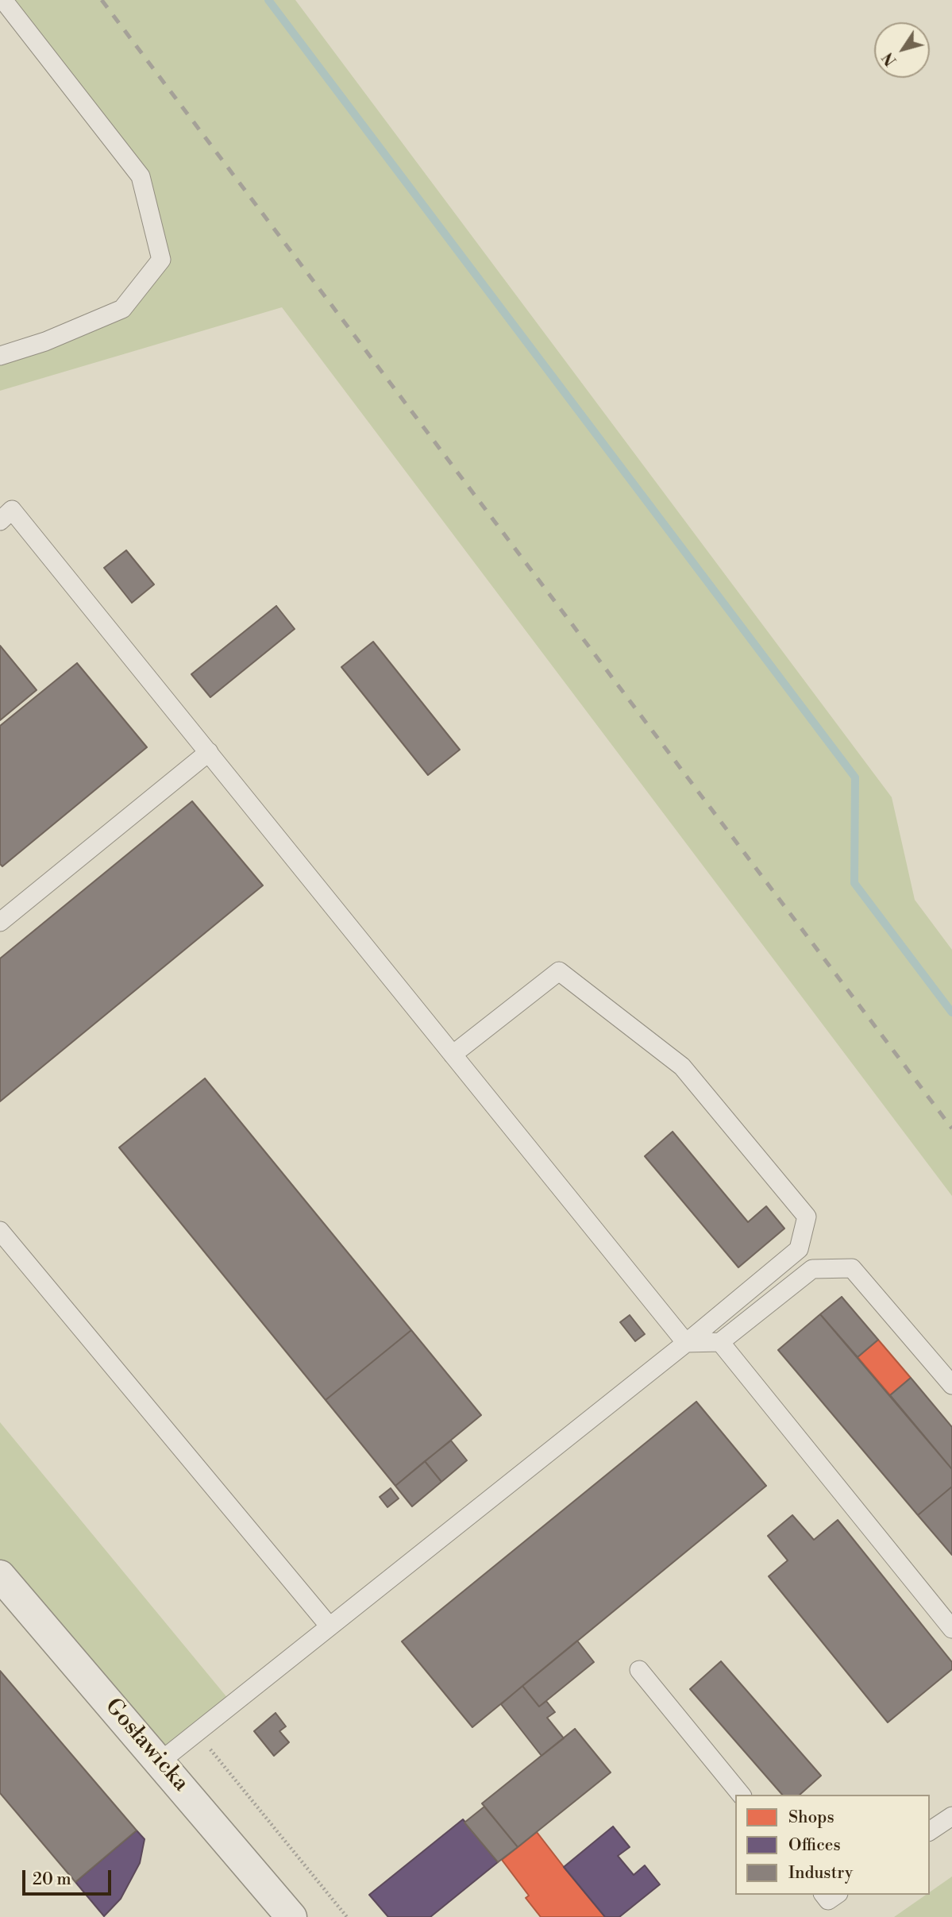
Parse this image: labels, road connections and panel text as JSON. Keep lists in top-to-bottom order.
{
  "streets": {
    "street": ["Gosławicka"]
  },
  "legend": ["Shops", "Offices", "Industry"],
  "scale_bar": "20 m",
  "north": "bottom left"
}
